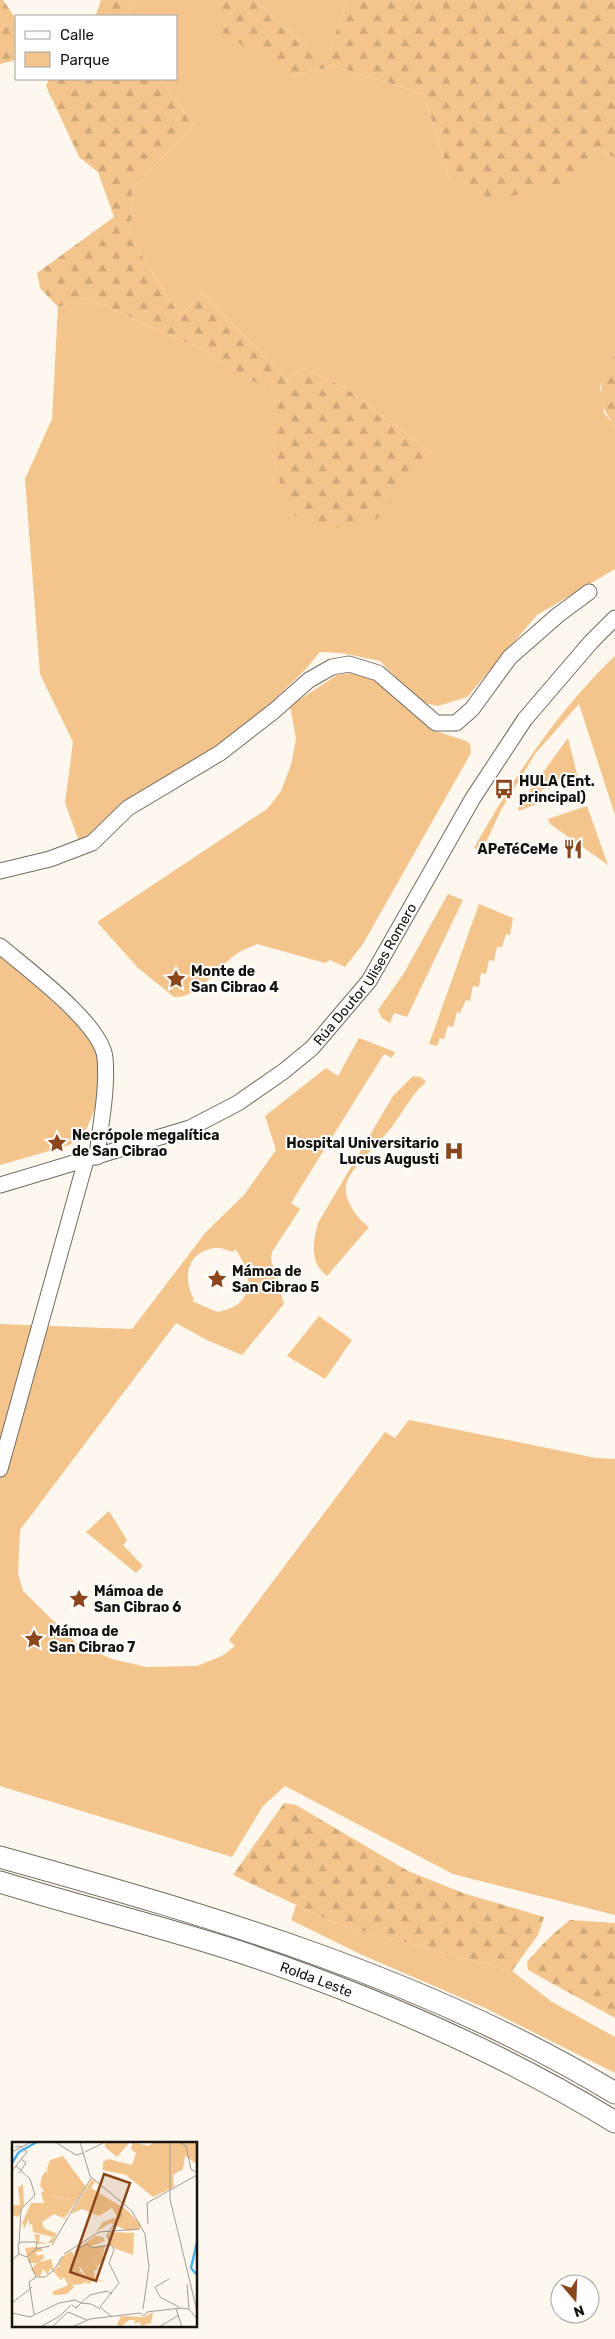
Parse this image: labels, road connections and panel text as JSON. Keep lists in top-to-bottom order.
{
  "streets": {
    "highway": ["Rolda Leste"],
    "street": ["Rúa Doutor Ulises Romero"]
  },
  "places": {
    "bus stop": ["HULA (Ent. principal)"],
    "restaurant": ["APeTéCeMe"],
    "place": [
      "Monte de San Cibrao 4",
      "Necrópole megalítica de San Cibrao",
      "Mámoa de San Cibrao 5",
      "Mámoa de San Cibrao 6",
      "Mámoa de San Cibrao 7"
    ],
    "hospital": ["Hospital Universitario Lucus Augusti"]
  },
  "legend": ["Calle", "Parque"],
  "north": "bottom"
}
